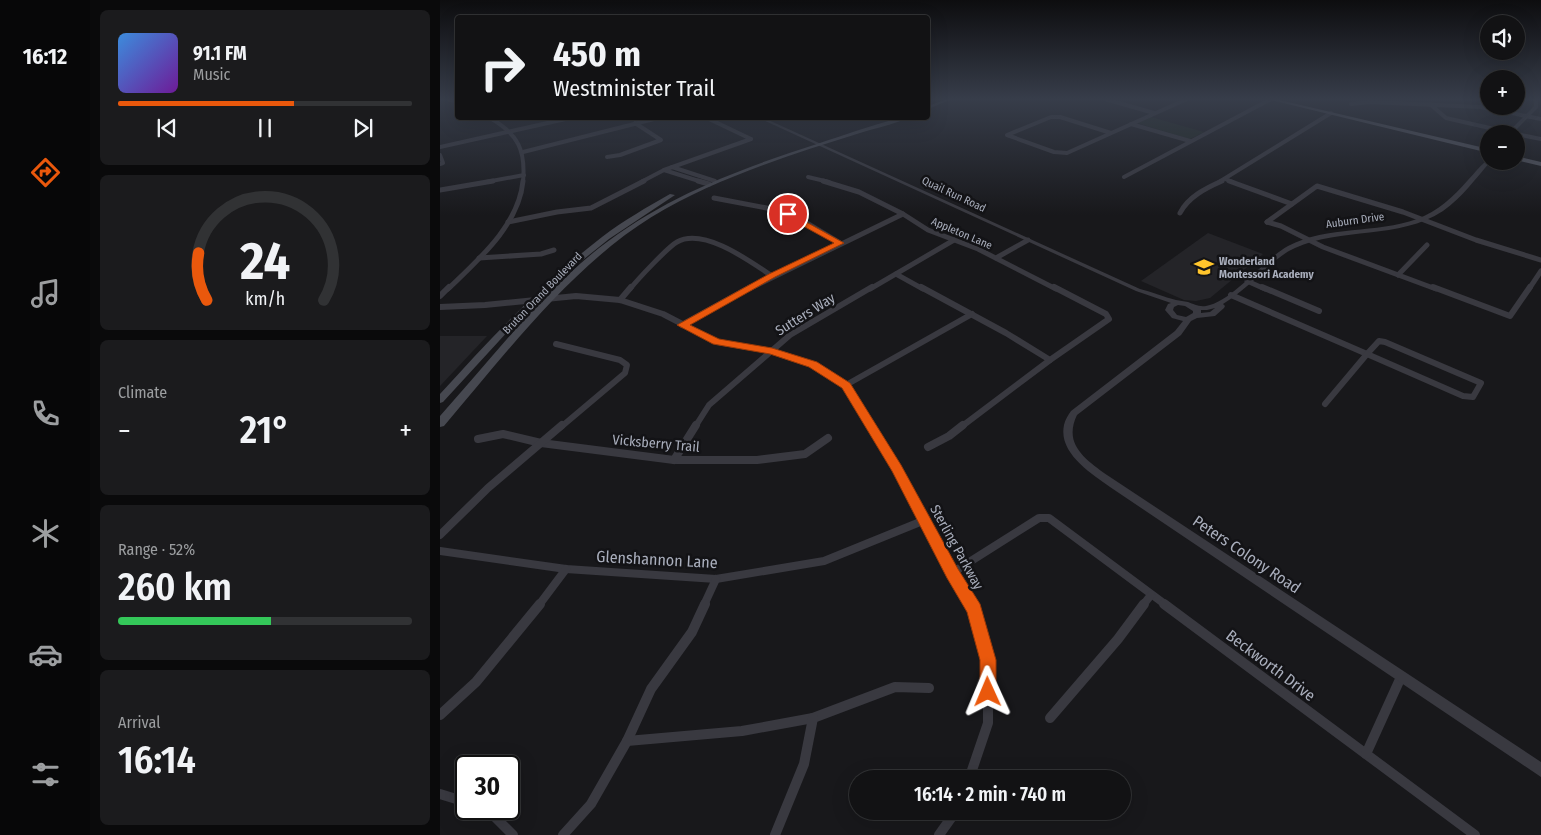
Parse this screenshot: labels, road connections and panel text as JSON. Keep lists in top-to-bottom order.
{
  "streets": {
    "main road": ["Bruton Orand Boulevard"],
    "street": [
      "Quail Run Road",
      "Auburn Drive",
      "Appleton Lane",
      "Sutters Way",
      "Vicksberry Trail",
      "Sterling Parkway",
      "Peters Colony Road",
      "Glenshannon Lane",
      "Beckworth Drive"
    ]
  },
  "crossings": [
    ["Quail Run Road", "Auburn Drive"],
    ["Quail Run Road", "Bruton Orand Boulevard"],
    ["Auburn Drive", "Peters Colony Road"],
    ["Appleton Lane", "Sutters Way"],
    ["Bruton Orand Boulevard", "Sterling Parkway"],
    ["Sutters Way", "Vicksberry Trail"],
    ["Sutters Way", "Sterling Parkway"],
    ["Sterling Parkway", "Glenshannon Lane"],
    ["Sterling Parkway", "Beckworth Drive"]
  ],
  "places": {
    "school or university": ["Wonderland Montessori Academy"]
  },
  "page": {
    "tabs": "16:12",
    "map_buttons": ["+", "−"],
    "turn": ["450 m", "Westminister Trail"],
    "song": ["91.1 FM", "Music"],
    "tile": [
      "Climate",
      ["Range · 52%", "260 km"],
      ["Arrival", "16:14"]
    ],
    "heat": ["−", "21°", "+"],
    "limit": "30",
    "trip": "16:14 · 2 min · 740 m",
    "gauge": ["24", "km/h"]
  }
}
